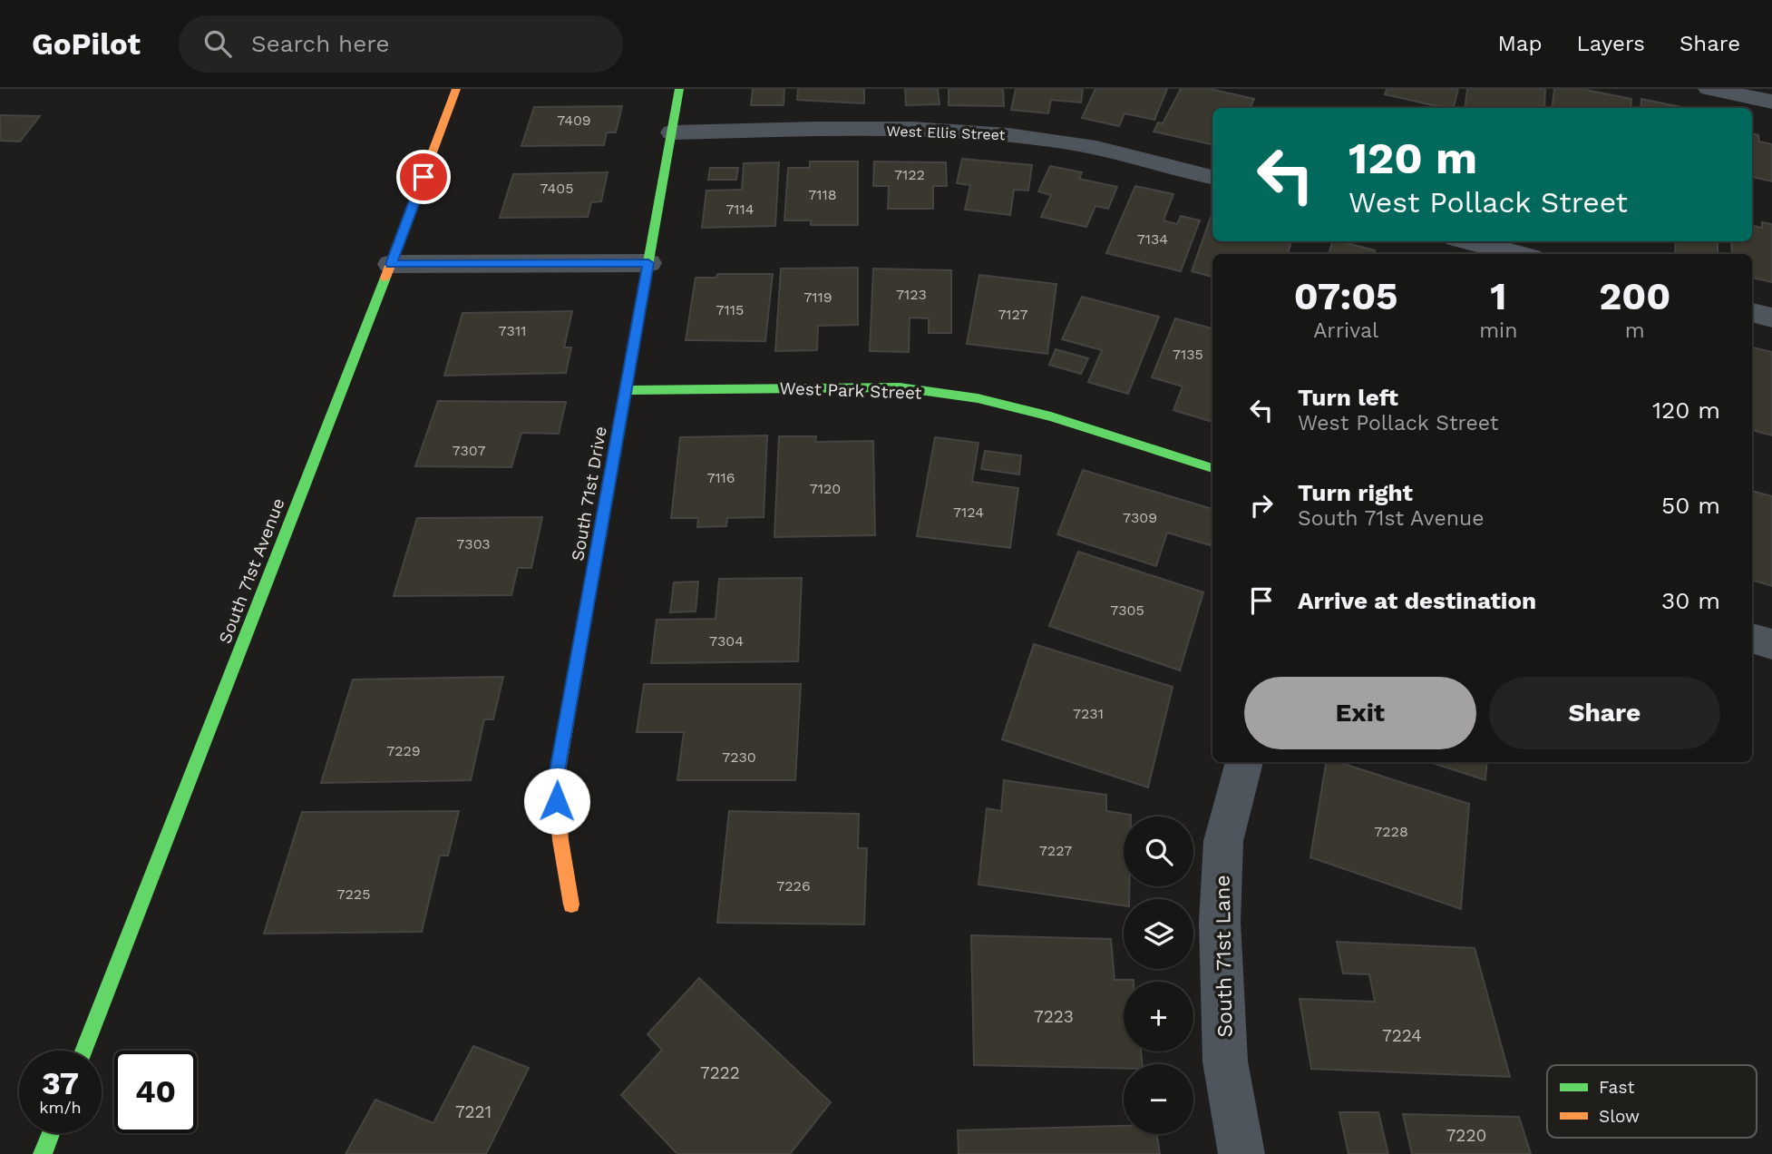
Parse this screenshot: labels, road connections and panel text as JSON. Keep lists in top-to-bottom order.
{
  "streets": {
    "street": [
      "West Ellis Street",
      "West Park Street",
      "South 71st Drive",
      "South 71st Avenue",
      "South 71st Lane"
    ]
  },
  "crossings": [
    ["West Ellis Street", "South 71st Drive"],
    ["West Park Street", "South 71st Drive"]
  ],
  "house_numbers": [
    "7409",
    "7122",
    "7405",
    "7118",
    "7114",
    "7134",
    "7123",
    "7119",
    "7115",
    "7127",
    "7311",
    "7135",
    "7307",
    "7116",
    "7120",
    "7124",
    "7309",
    "7303",
    "7305",
    "7304",
    "7231",
    "7229",
    "7230",
    "7228",
    "7227",
    "7226",
    "7225",
    "7223",
    "7224",
    "7222",
    "7221",
    "7220"
  ],
  "legend": ["Fast", "Slow"],
  "page": {
    "header": "GoPilot",
    "search": "Search here",
    "nav": ["Map", "Layers", "Share"],
    "turn": ["120 m", "West Pollack Street"],
    "eta": [
      "07:05",
      "Arrival",
      "1",
      "min",
      "200",
      "m"
    ],
    "list": [
      {
        "name": "Turn left",
        "note": "West Pollack Street",
        "value": "120 m"
      },
      {
        "name": "Turn right",
        "note": "South 71st Avenue",
        "value": "50 m"
      },
      {
        "name": "Arrive at destination",
        "value": "30 m"
      }
    ],
    "buttons": ["Exit", "Share"],
    "map_buttons": ["+", "−"],
    "speed": "37 km/h",
    "limit": "40"
  }
}
